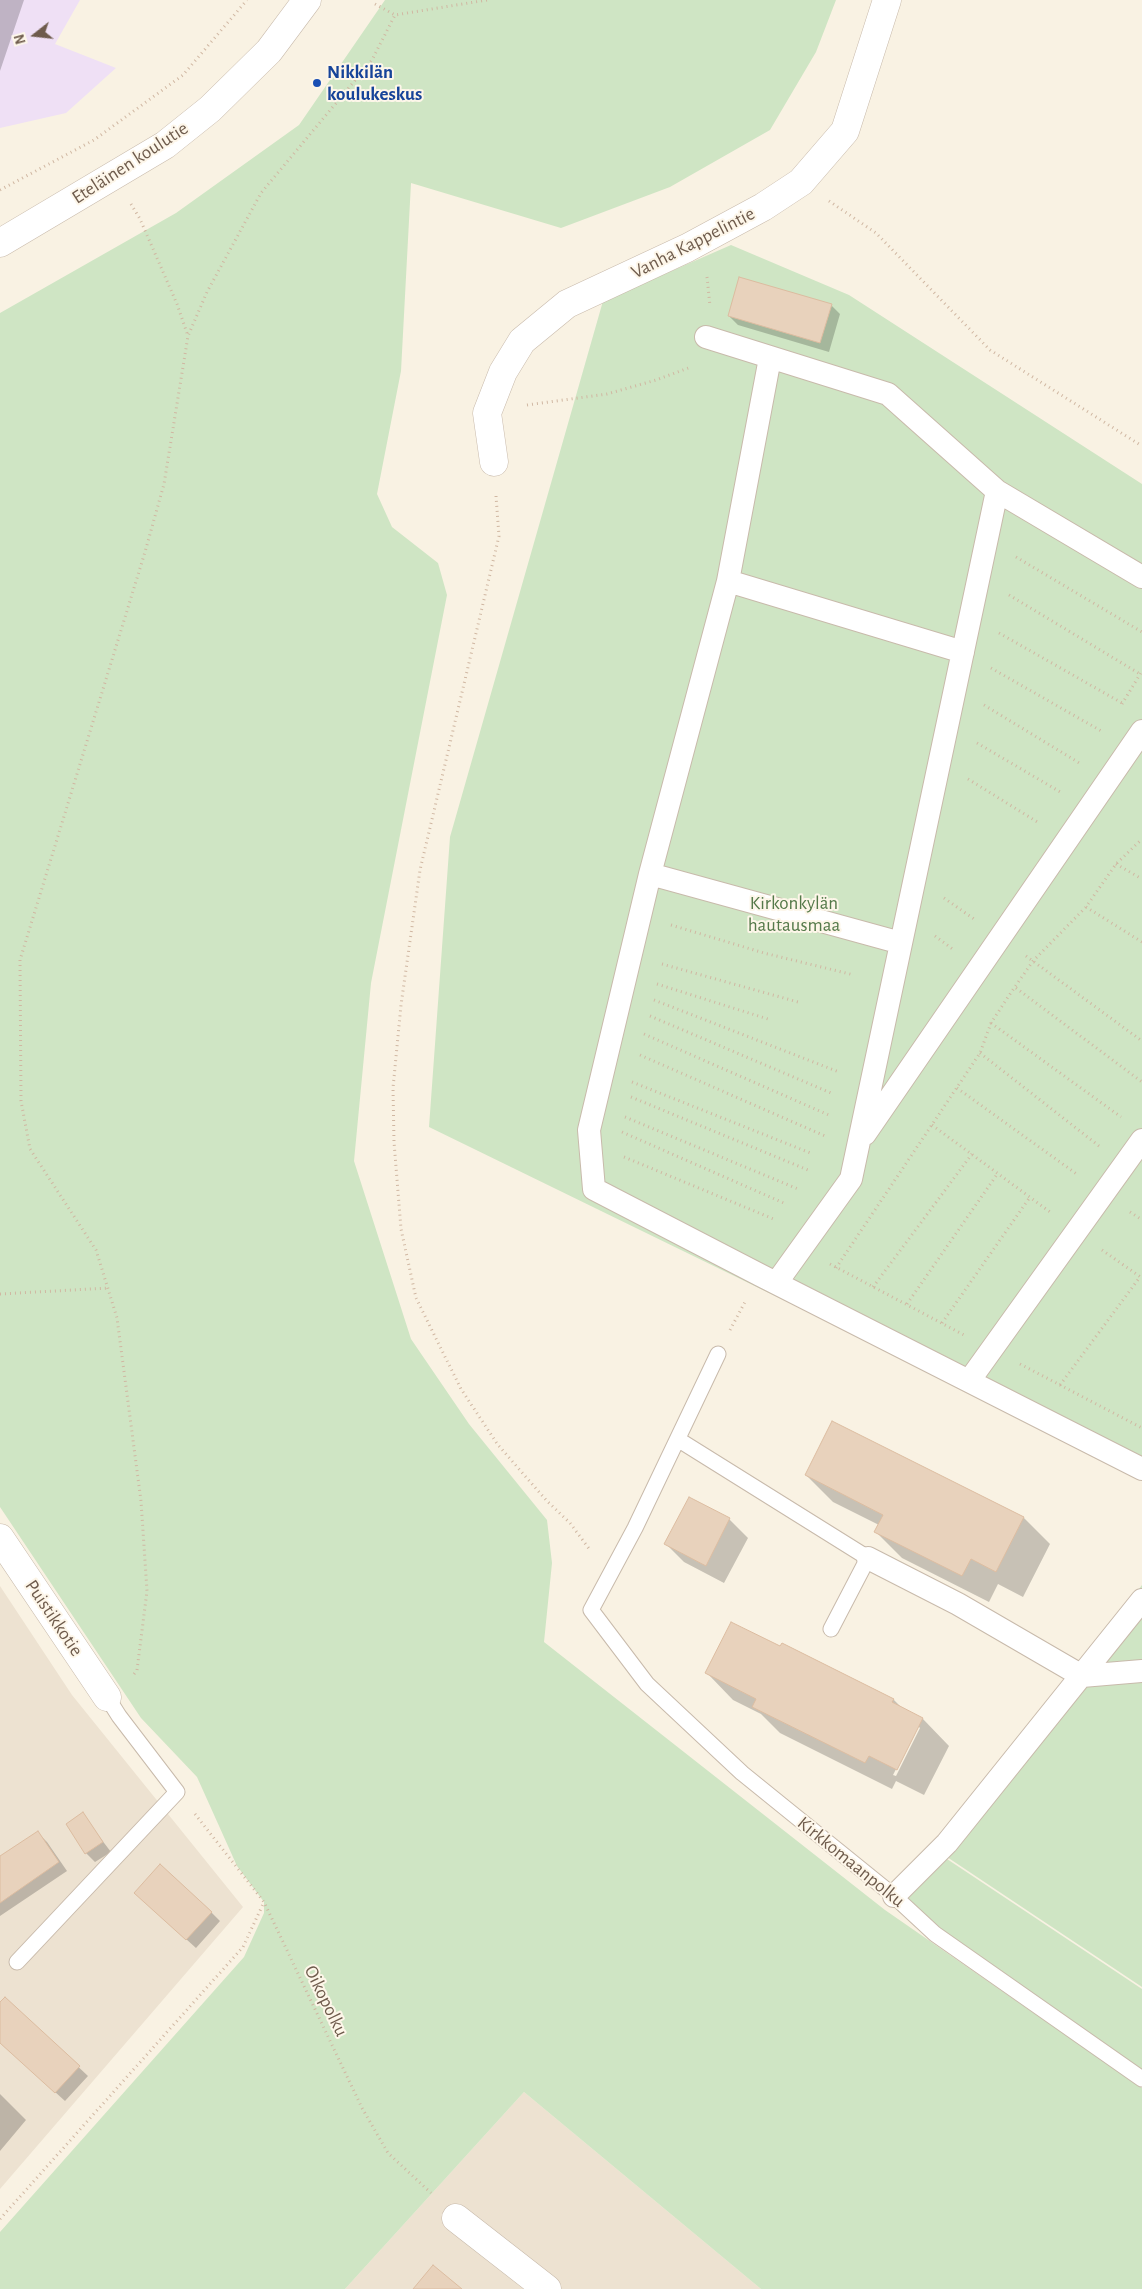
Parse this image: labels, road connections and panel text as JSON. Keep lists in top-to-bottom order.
{
  "streets": {
    "street": ["Eteläinen koulutie", "Vanha Kappelintie", "Puistikkotie"],
    "lane": ["Kirkkomaanpolku"],
    "path": ["Oikopolku"]
  },
  "parks": ["Kirkonkylän hautausmaa"],
  "places": ["Nikkilän koulukeskus"],
  "north": "left"
}
